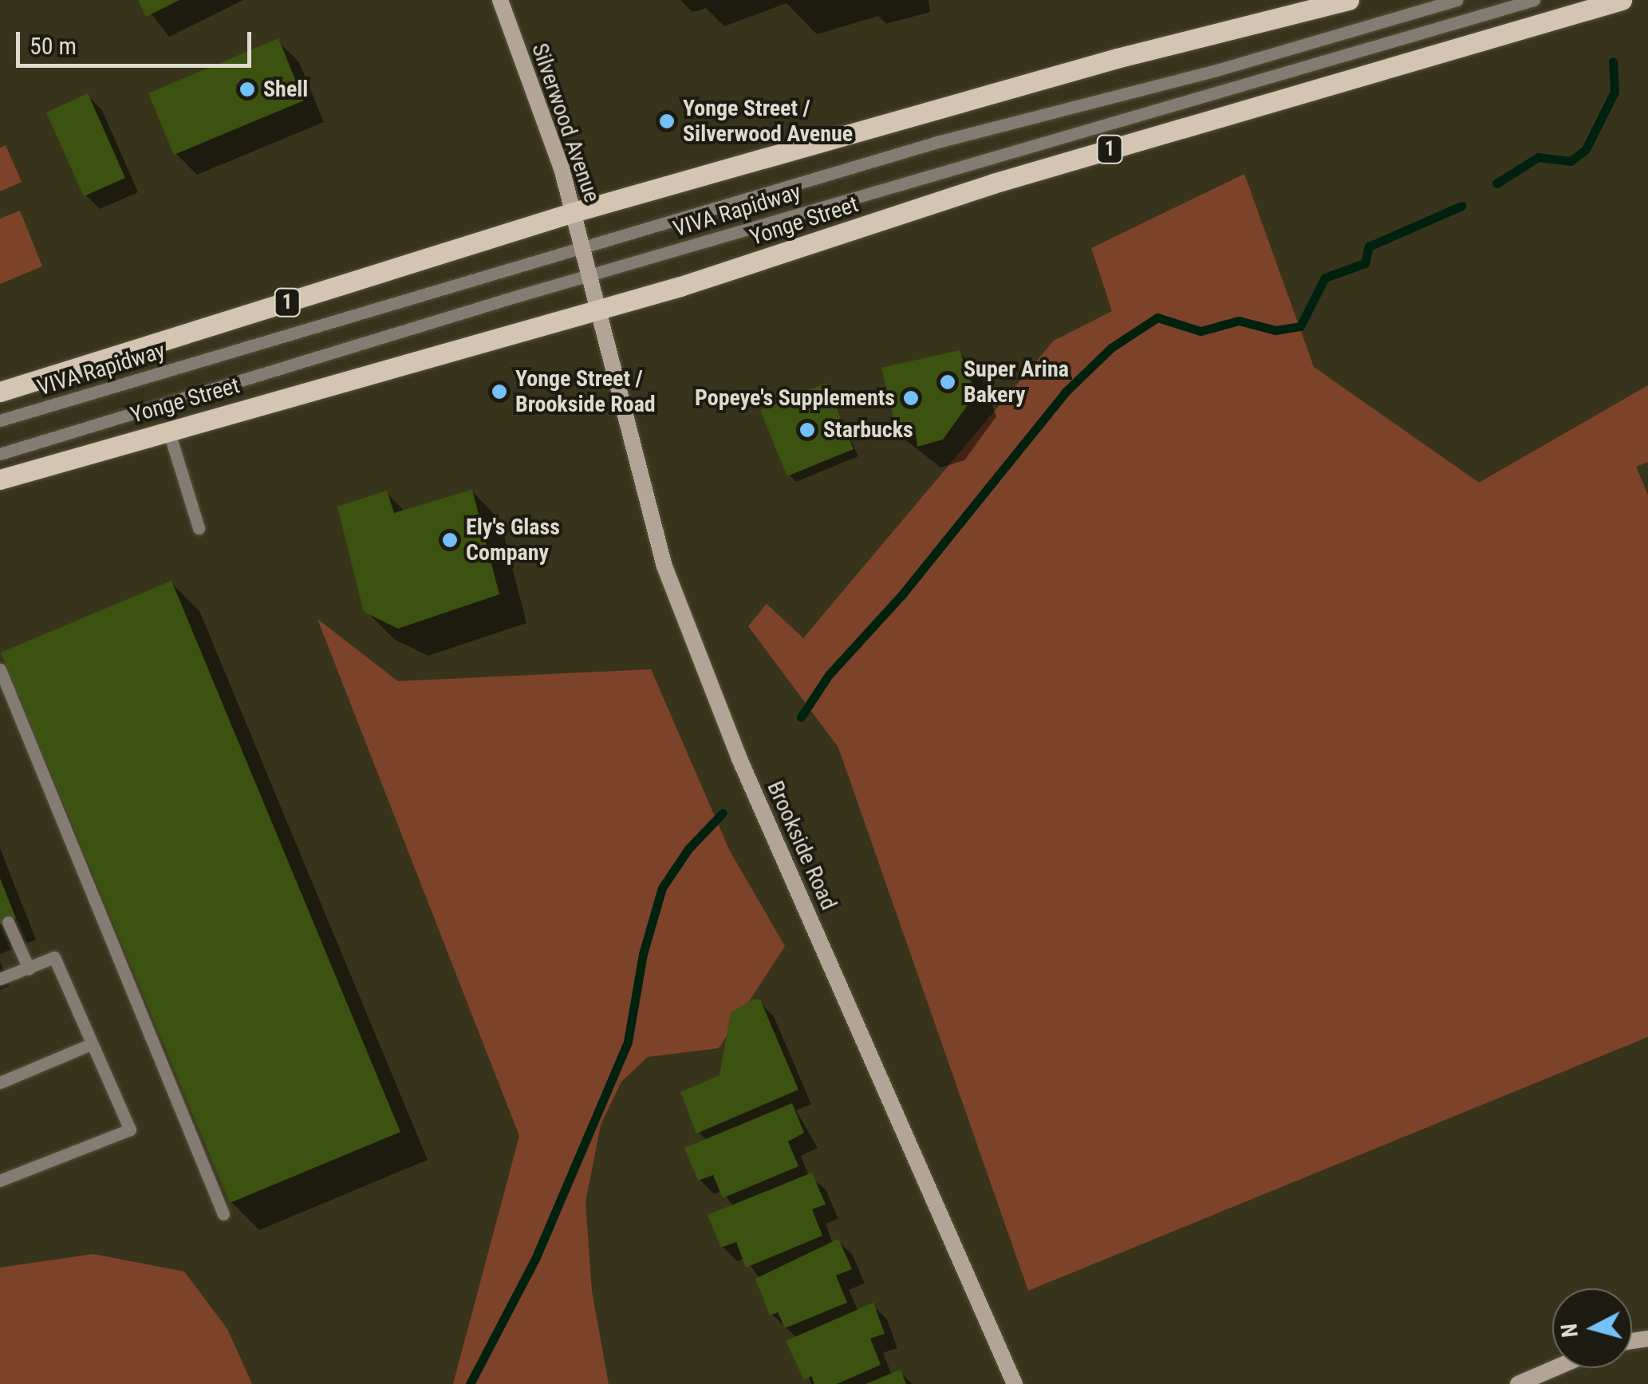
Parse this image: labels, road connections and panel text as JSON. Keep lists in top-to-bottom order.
{
  "streets": {
    "main road": ["1", "Yonge Street"],
    "street": ["Silverwood Avenue", "Brookside Road"],
    "lane": ["VIVA Rapidway"]
  },
  "crossings": [
    ["Silverwood Avenue", "1"],
    ["Silverwood Avenue", "VIVA Rapidway"],
    ["Silverwood Avenue", "Yonge Street"],
    ["Silverwood Avenue", "Brookside Road"],
    ["Yonge Street", "Brookside Road"]
  ],
  "places": [
    "Shell",
    "Yonge Street / Silverwood Avenue",
    "Super Arina Bakery",
    "Yonge Street / Brookside Road",
    "Popeye's Supplements",
    "Starbucks",
    "Ely's Glass Company"
  ],
  "scale_bar": "50 m",
  "north": "left"
}
